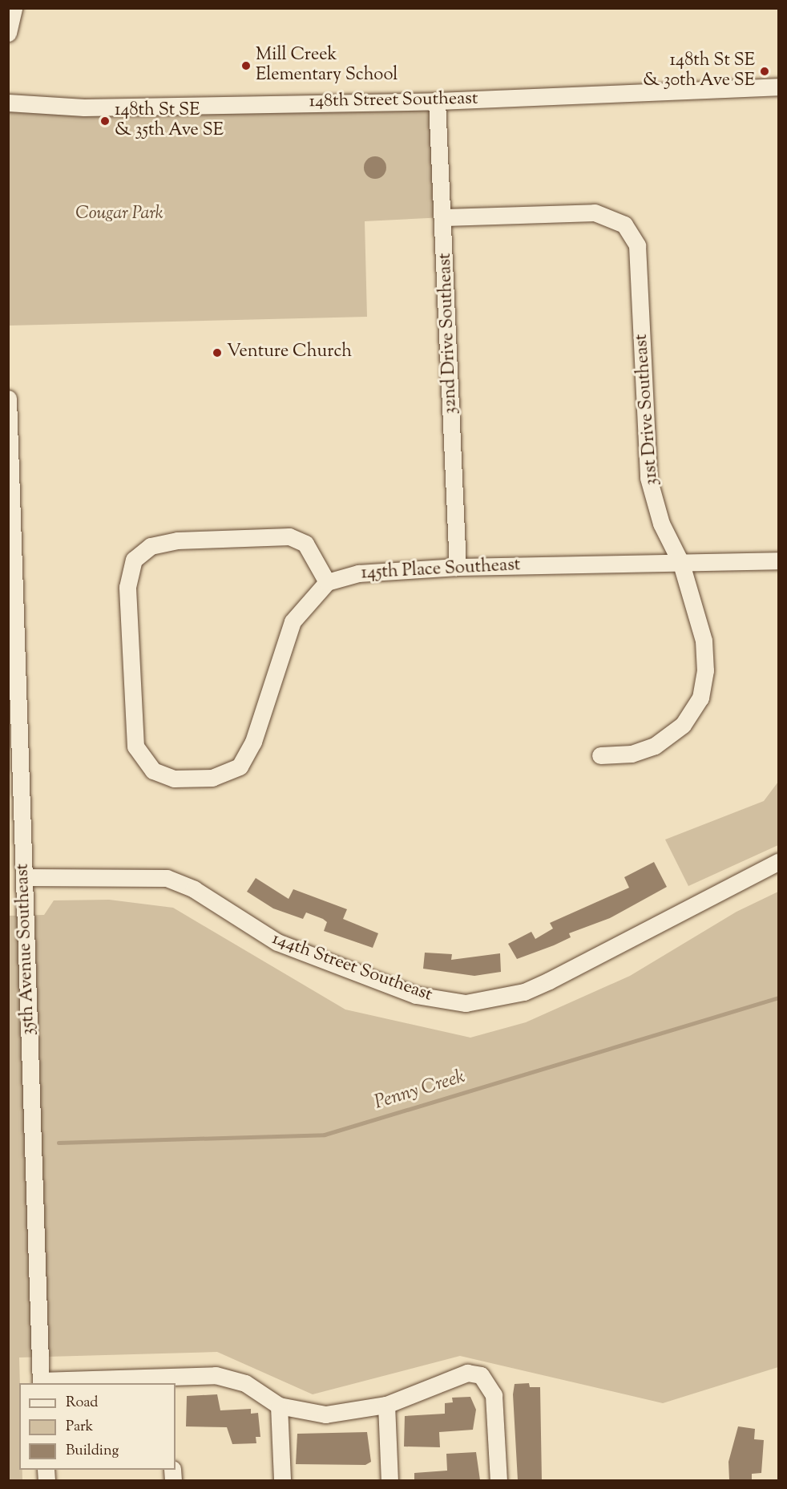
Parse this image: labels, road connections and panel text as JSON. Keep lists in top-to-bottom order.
{
  "streets": {
    "street": [
      "148th Street Southeast",
      "32nd Drive Southeast",
      "31st Drive Southeast",
      "145th Place Southeast",
      "35th Avenue Southeast",
      "144th Street Southeast"
    ]
  },
  "crossings": [
    ["148th Street Southeast", "32nd Drive Southeast"],
    ["32nd Drive Southeast", "31st Drive Southeast"],
    ["32nd Drive Southeast", "145th Place Southeast"],
    ["31st Drive Southeast", "145th Place Southeast"],
    ["35th Avenue Southeast", "144th Street Southeast"]
  ],
  "water": ["Penny Creek"],
  "parks": ["Cougar Park"],
  "places": [
    "Mill Creek Elementary School",
    "148th St SE & 30th Ave SE",
    "148th St SE & 35th Ave SE",
    "Venture Church"
  ],
  "legend": ["Road", "Park", "Building"]
}
